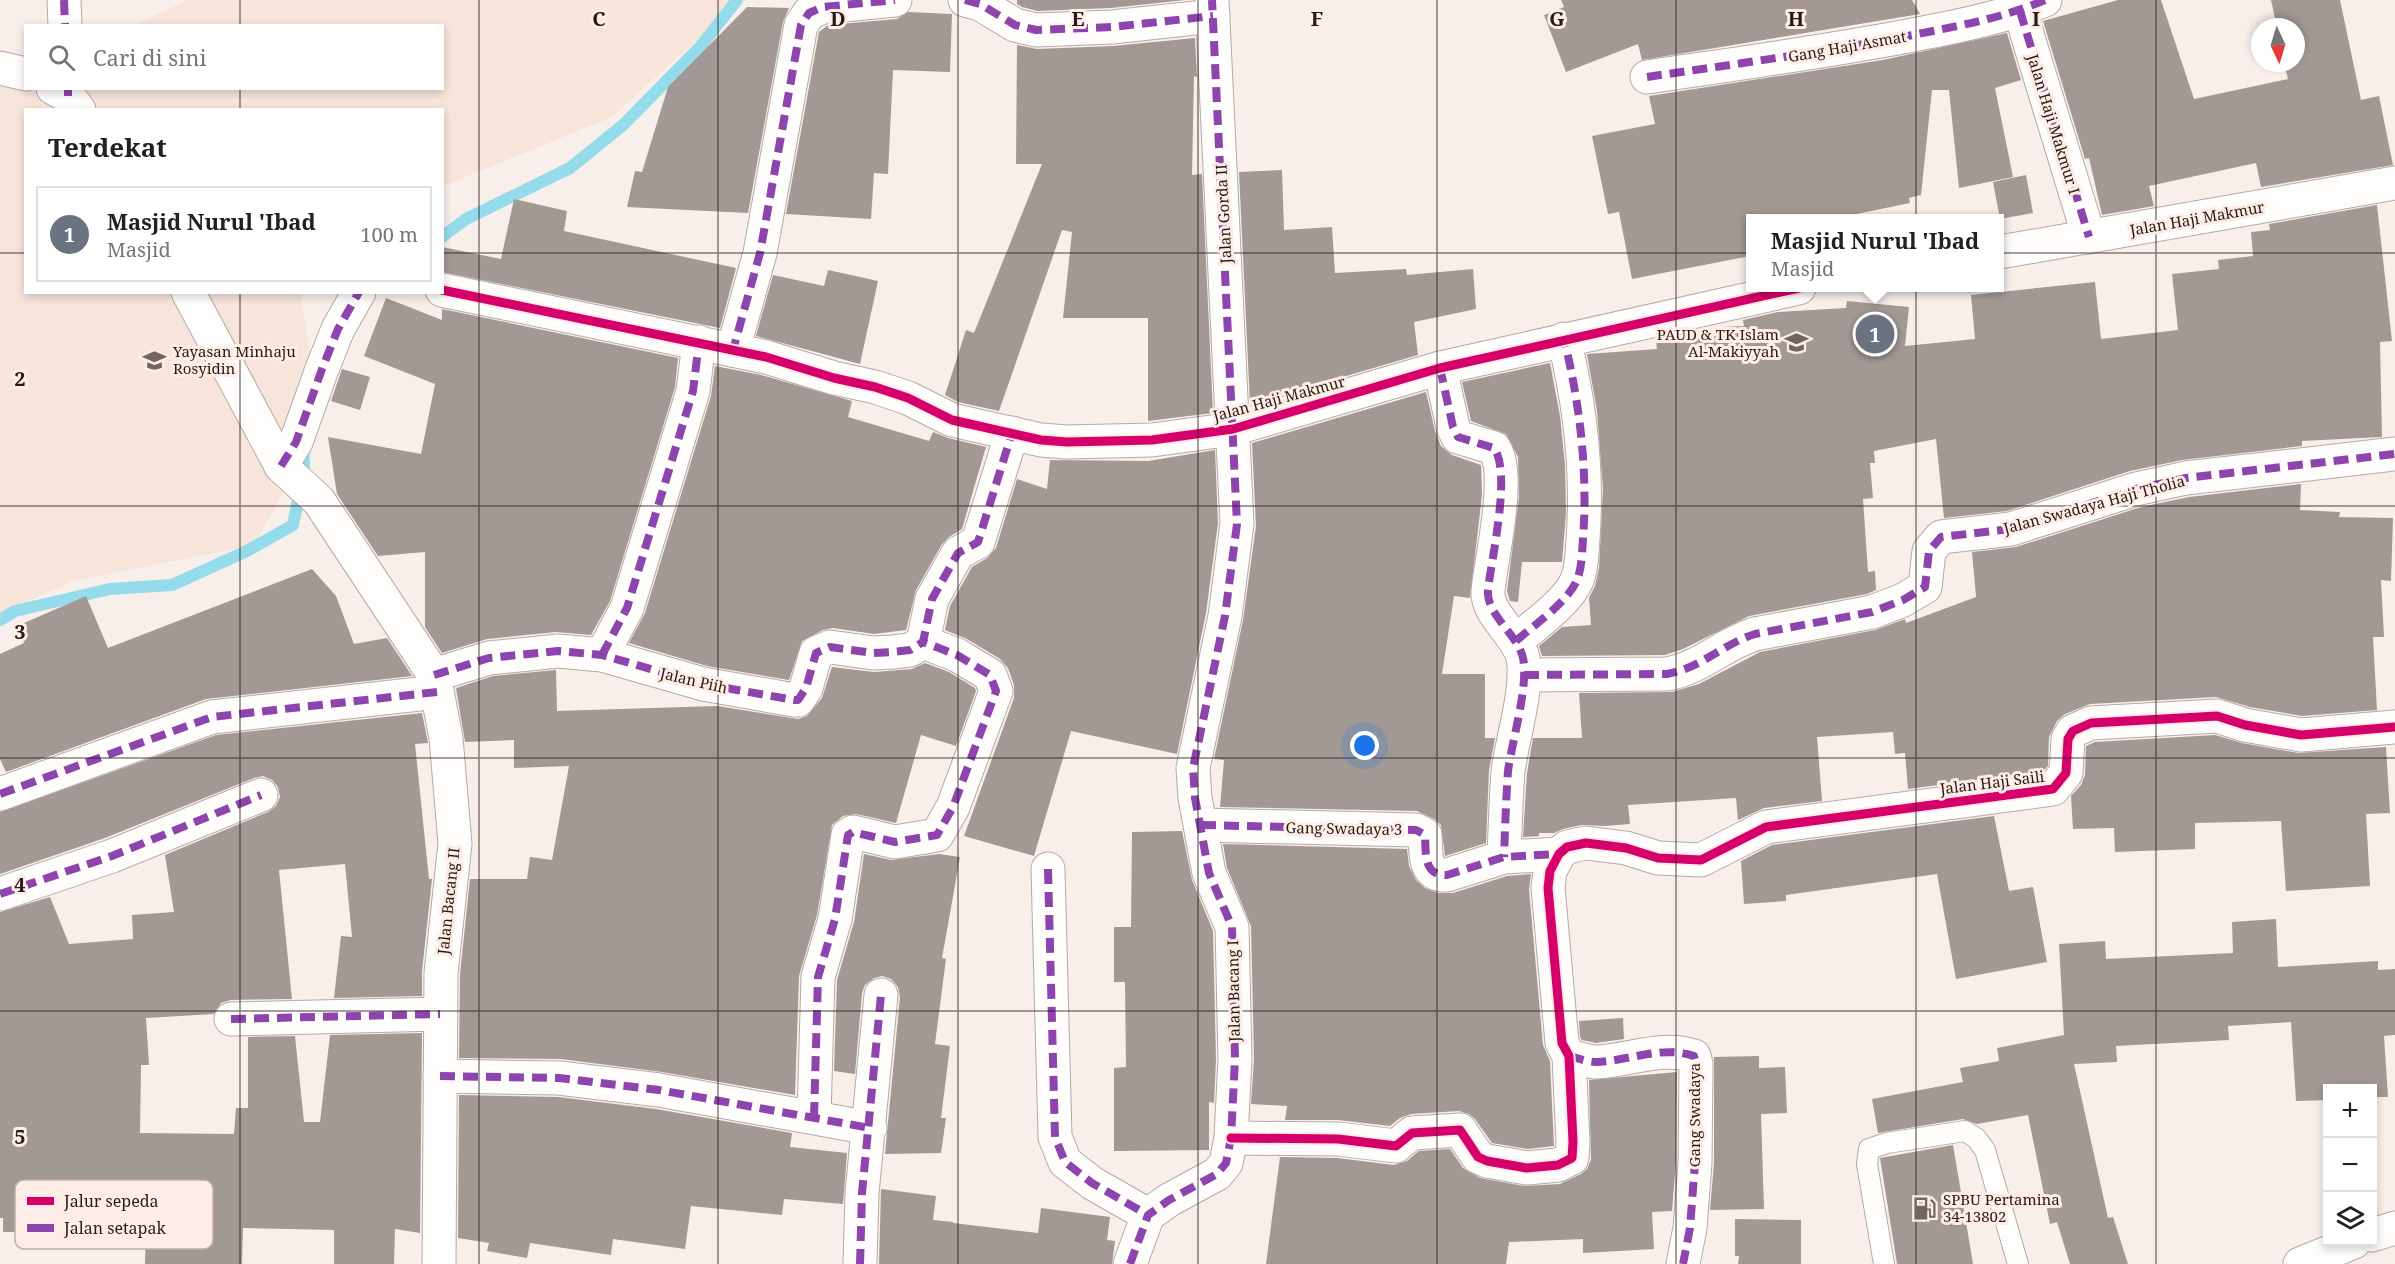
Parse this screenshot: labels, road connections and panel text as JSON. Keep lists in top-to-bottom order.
{
  "streets": {
    "street": [
      "Gang Haji Asmat",
      "Jalan Haji Makmur I",
      "Jalan Gorda II",
      "Jalan Haji Makmur",
      "Jalan Swadaya Haji Tholia",
      "Jalan Piih",
      "Jalan Haji Saili",
      "Gang Swadaya 3",
      "Jalan Bacang II",
      "Jalan Bacang I",
      "Gang Swadaya"
    ]
  },
  "crossings": [
    ["Gang Haji Asmat", "Jalan Haji Makmur I"],
    ["Jalan Haji Makmur I", "Jalan Haji Makmur"],
    ["Jalan Gorda II", "Jalan Haji Makmur"],
    ["Jalan Gorda II", "Jalan Bacang I"],
    ["Jalan Haji Makmur", "Jalan Bacang I"],
    ["Jalan Piih", "Jalan Bacang II"],
    ["Jalan Haji Saili", "Gang Swadaya 3"],
    ["Gang Swadaya 3", "Jalan Bacang I"]
  ],
  "places": {
    "school or university": ["PAUD & TK Islam Al-Makiyyah", "Yayasan Minhaju Rosyidin"],
    "fuel station": ["SPBU Pertamina 34-13802"]
  },
  "legend": ["Jalur sepeda", "Jalan setapak"],
  "north": "bottom",
  "page": {
    "search": "Cari di sini",
    "heading": "Terdekat",
    "list": [
      {
        "mark": "1",
        "name": "Masjid Nurul 'Ibad",
        "note": "Masjid",
        "value": "100 m"
      }
    ],
    "popup": ["Masjid Nurul 'Ibad", "Masjid"],
    "pins": "1",
    "map_buttons": ["+", "−"]
  },
  "grid": {
    "columns": [
      "C",
      "D",
      "E",
      "F",
      "G",
      "H",
      "I"
    ],
    "rows": [
      "2",
      "3",
      "4",
      "5"
    ]
  }
}
